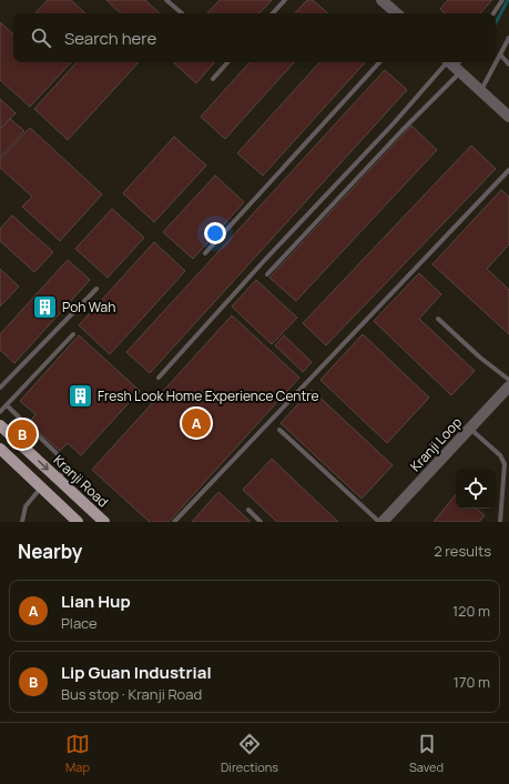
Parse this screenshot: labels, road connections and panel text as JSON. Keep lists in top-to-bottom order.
{
  "streets": {
    "main road": ["Kranji Road"],
    "street": ["Kranji Loop"]
  },
  "places": {
    "building": ["Poh Wah", "Fresh Look Home Experience Centre"]
  },
  "page": {
    "search": "Search here",
    "pins": ["A", "B"],
    "heading": ["Nearby", "2 results"],
    "list": [
      {
        "mark": "A",
        "name": "Lian Hup",
        "note": "Place",
        "value": "120 m"
      },
      {
        "mark": "B",
        "name": "Lip Guan Industrial",
        "note": "Bus stop · Kranji Road",
        "value": "170 m"
      }
    ],
    "nav": ["Map", "Directions", "Saved"]
  }
}
